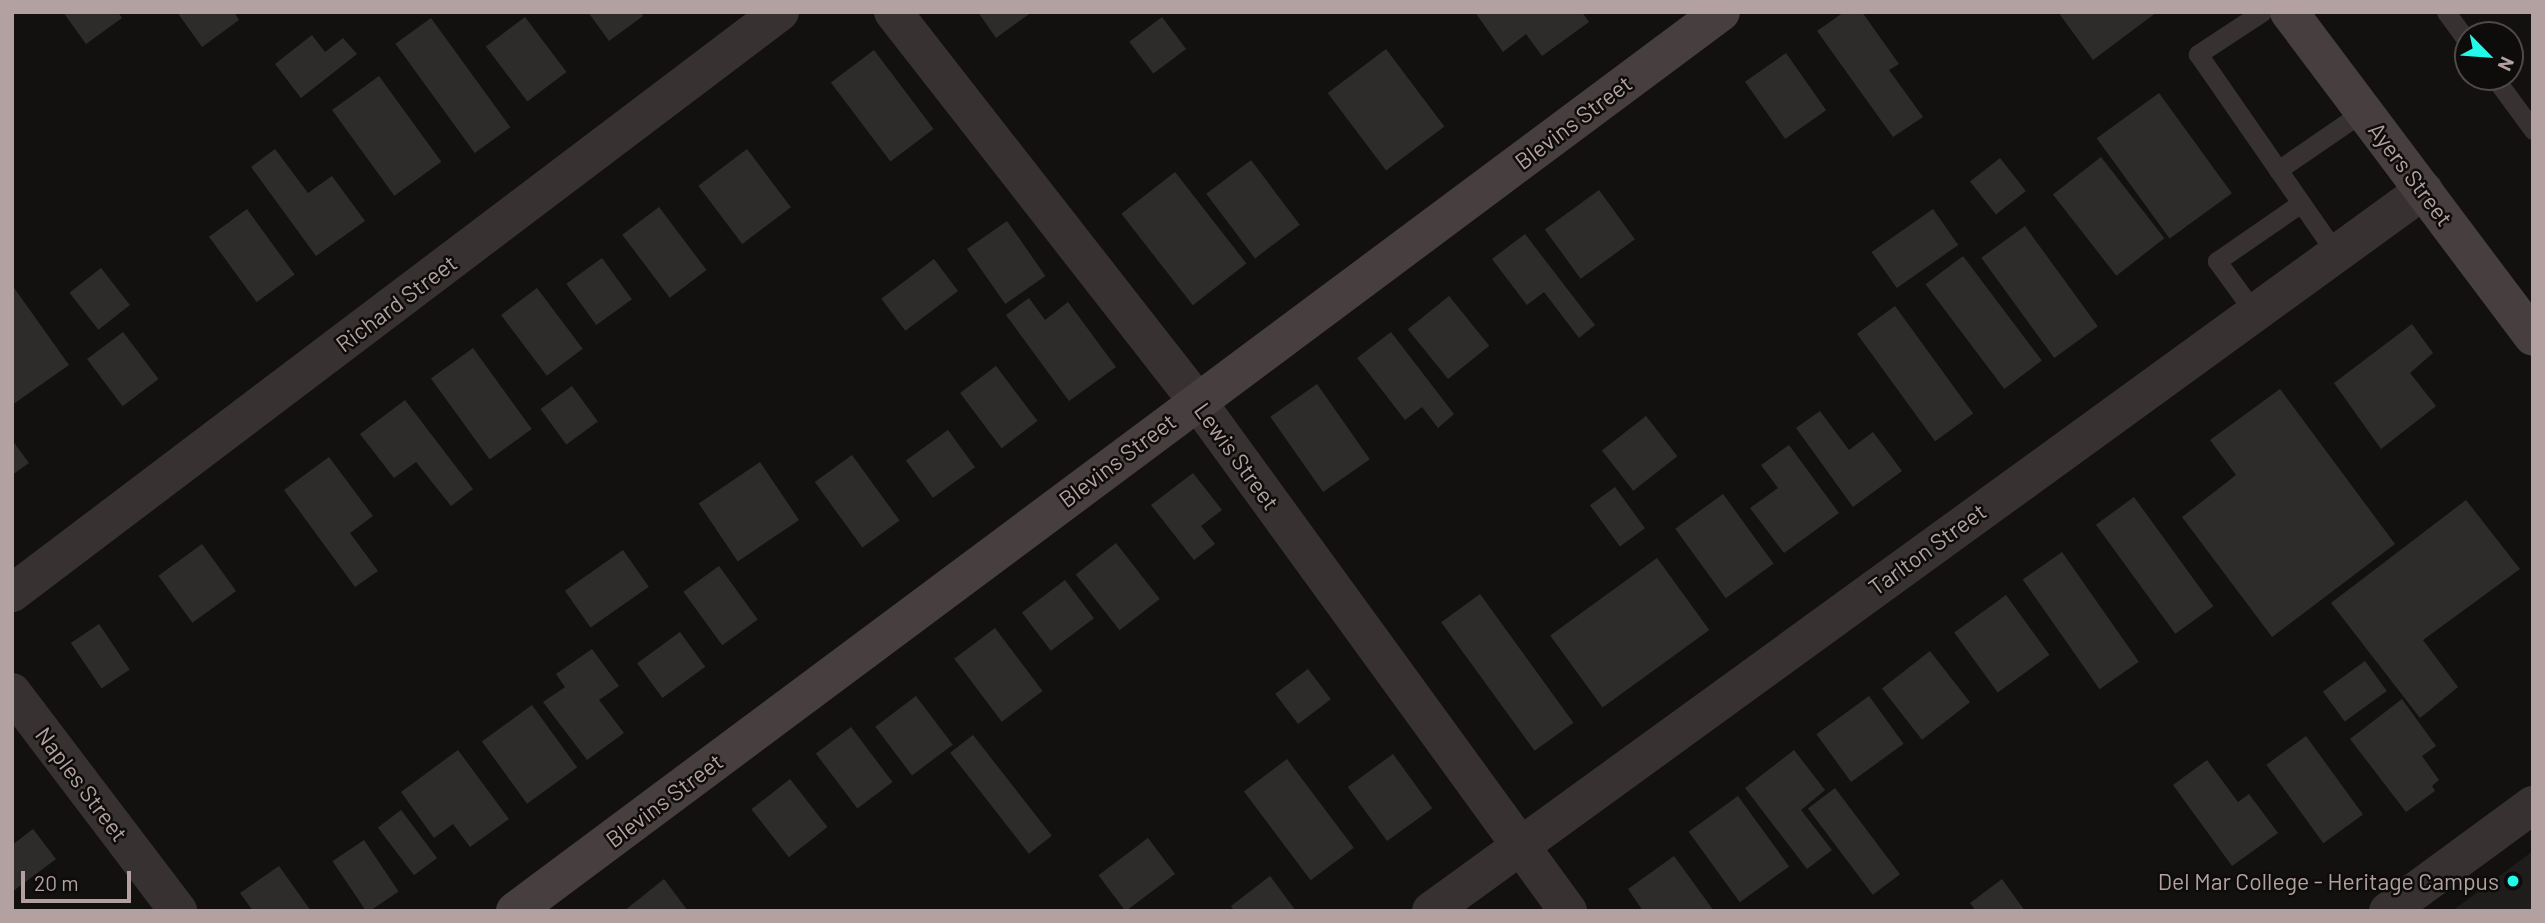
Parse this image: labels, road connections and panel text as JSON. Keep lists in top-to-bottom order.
{
  "streets": {
    "street": [
      "Blevins Street",
      "Ayers Street",
      "Richard Street",
      "Lewis Street",
      "Tarlton Street",
      "Naples Street"
    ]
  },
  "crossings": [
    ["Blevins Street", "Lewis Street"],
    ["Ayers Street", "Tarlton Street"],
    ["Lewis Street", "Tarlton Street"]
  ],
  "places": ["Del Mar College - Heritage Campus"],
  "scale_bar": "20 m",
  "north": "bottom right"
}
